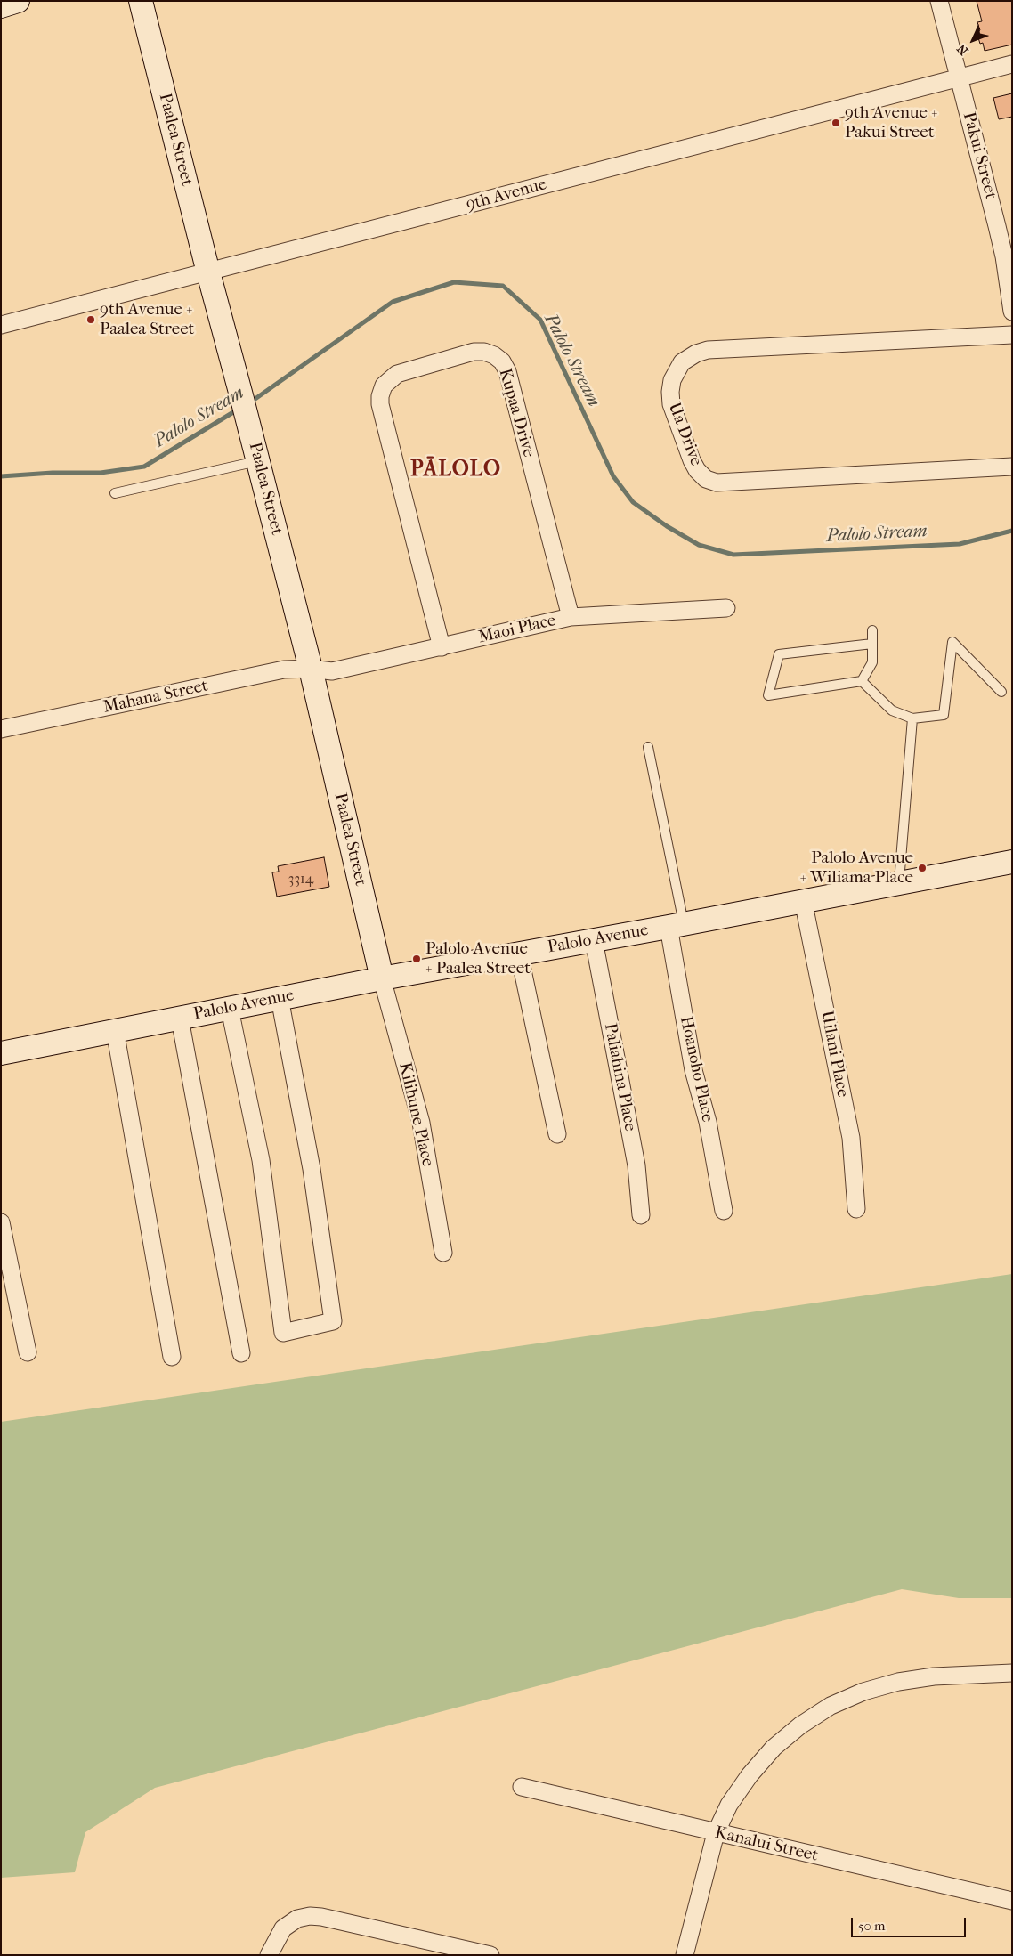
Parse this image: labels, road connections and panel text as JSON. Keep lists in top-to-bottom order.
{
  "streets": {
    "street": [
      "Paalea Street",
      "Pakui Street",
      "9th Avenue",
      "Kupaa Drive",
      "Ua Drive",
      "Maoi Place",
      "Mahana Street",
      "Palolo Avenue",
      "Uilani Place",
      "Hoanoho Place",
      "Paliahina Place",
      "Kilihune Place",
      "Kanalui Street"
    ]
  },
  "crossings": [
    ["Paalea Street", "9th Avenue"],
    ["Paalea Street", "Maoi Place"],
    ["Paalea Street", "Mahana Street"],
    ["Paalea Street", "Palolo Avenue"],
    ["Paalea Street", "Kilihune Place"],
    ["Pakui Street", "9th Avenue"],
    ["Kupaa Drive", "Maoi Place"],
    ["Maoi Place", "Mahana Street"],
    ["Palolo Avenue", "Uilani Place"],
    ["Palolo Avenue", "Hoanoho Place"],
    ["Palolo Avenue", "Paliahina Place"],
    ["Palolo Avenue", "Kilihune Place"]
  ],
  "districts": ["PĀLOLO"],
  "water": ["Palolo Stream"],
  "places": [
    "9th Avenue + Pakui Street",
    "9th Avenue + Paalea Street",
    "Palolo Avenue + Wiliama Place",
    "Palolo Avenue + Paalea Street"
  ],
  "house_numbers": ["3314"],
  "scale_bar": "50 m",
  "north": "bottom left"
}
